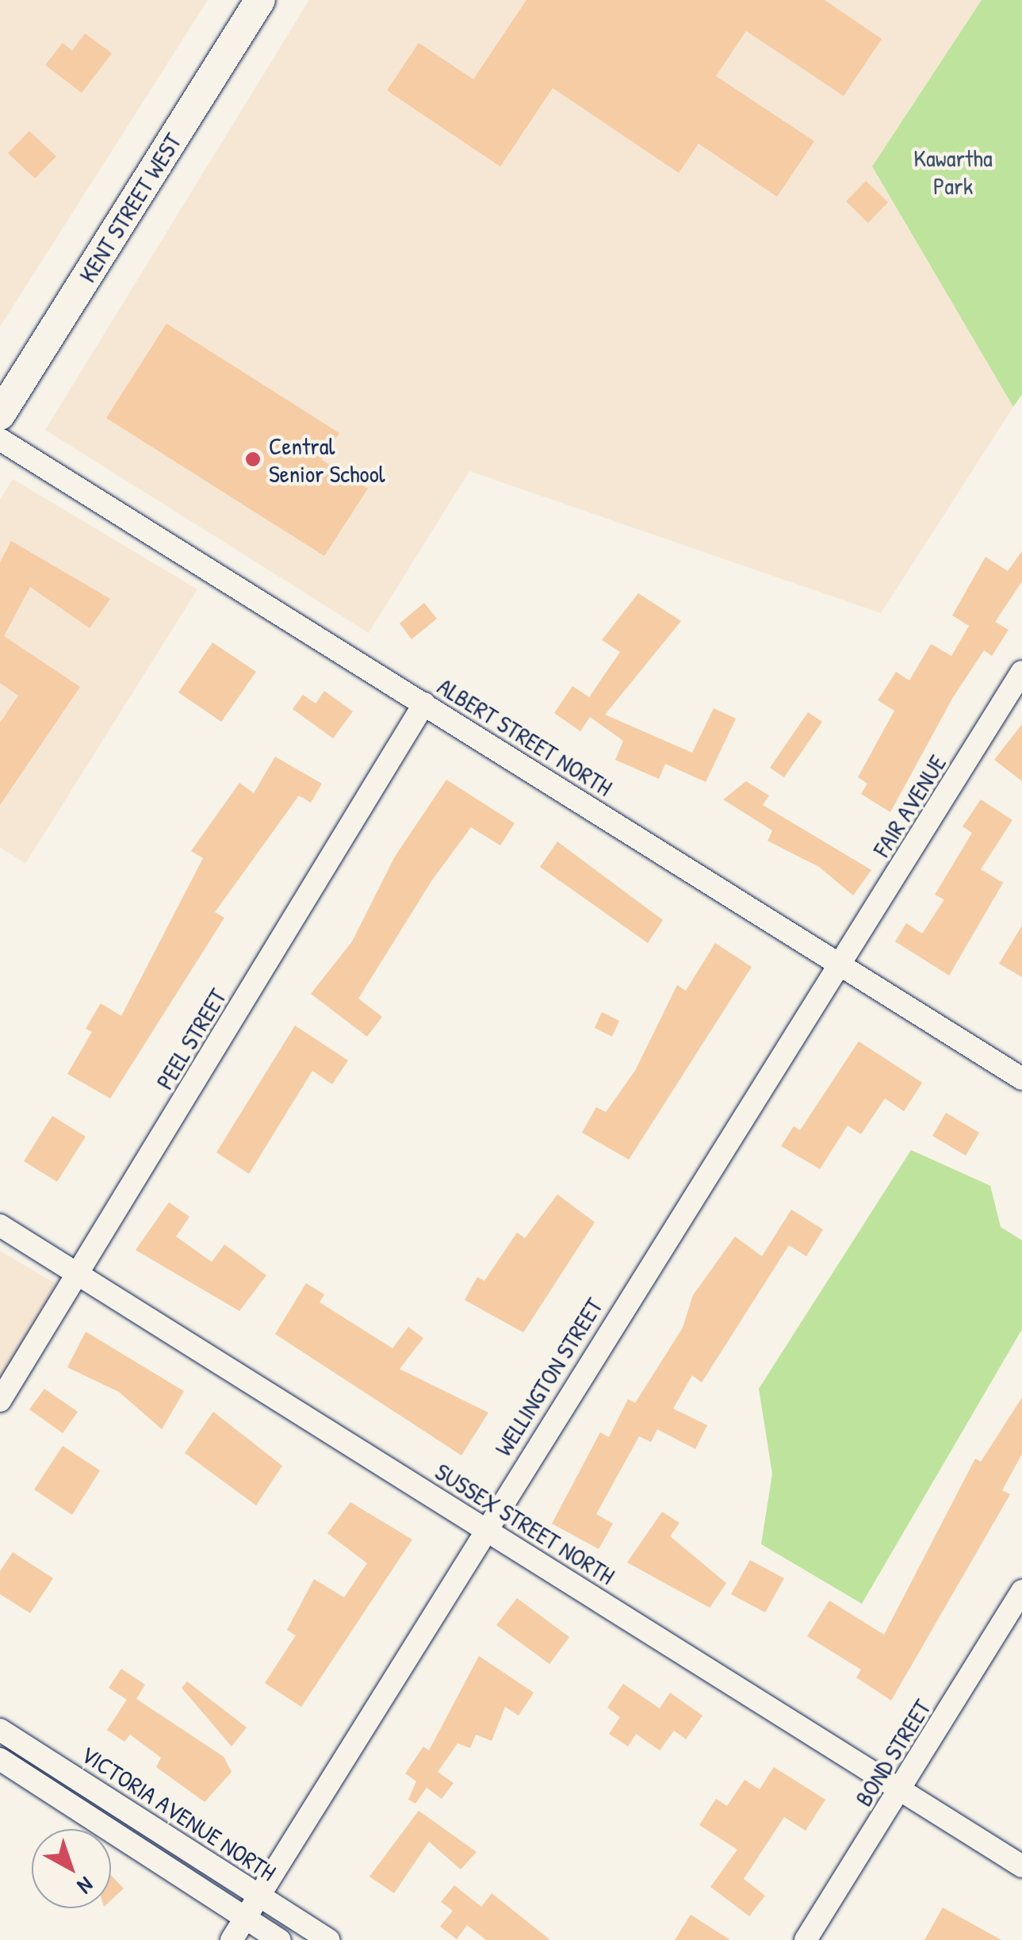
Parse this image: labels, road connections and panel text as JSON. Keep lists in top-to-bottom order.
{
  "streets": {
    "main road": ["KENT STREET WEST"],
    "street": [
      "ALBERT STREET NORTH",
      "FAIR AVENUE",
      "PEEL STREET",
      "WELLINGTON STREET",
      "SUSSEX STREET NORTH",
      "BOND STREET",
      "VICTORIA AVENUE NORTH"
    ]
  },
  "crossings": [
    ["ALBERT STREET NORTH", "FAIR AVENUE"],
    ["ALBERT STREET NORTH", "PEEL STREET"],
    ["ALBERT STREET NORTH", "WELLINGTON STREET"],
    ["FAIR AVENUE", "WELLINGTON STREET"],
    ["PEEL STREET", "SUSSEX STREET NORTH"],
    ["WELLINGTON STREET", "SUSSEX STREET NORTH"],
    ["WELLINGTON STREET", "VICTORIA AVENUE NORTH"],
    ["SUSSEX STREET NORTH", "BOND STREET"]
  ],
  "parks": ["Kawartha Park"],
  "places": ["Central Senior School"],
  "north": "bottom right"
}
